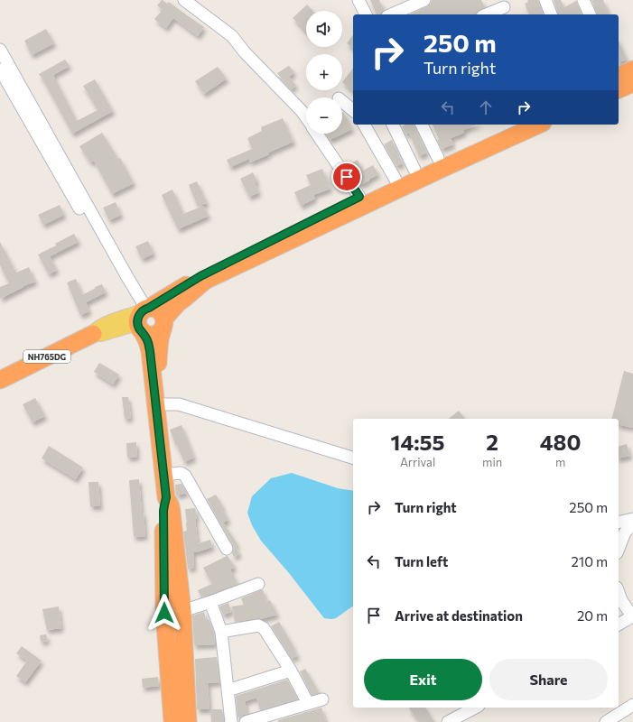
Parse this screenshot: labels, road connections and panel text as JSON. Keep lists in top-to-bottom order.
{
  "streets": {
    "highway": ["NH765DG"]
  },
  "page": {
    "map_buttons": ["+", "−"],
    "turn": ["250 m", "Turn right"],
    "eta": [
      "14:55",
      "Arrival",
      "2",
      "min",
      "480",
      "m"
    ],
    "list": [
      {
        "name": "Turn right",
        "value": "250 m"
      },
      {
        "name": "Turn left",
        "value": "210 m"
      },
      {
        "name": "Arrive at destination",
        "value": "20 m"
      }
    ],
    "buttons": ["Exit", "Share"]
  }
}
